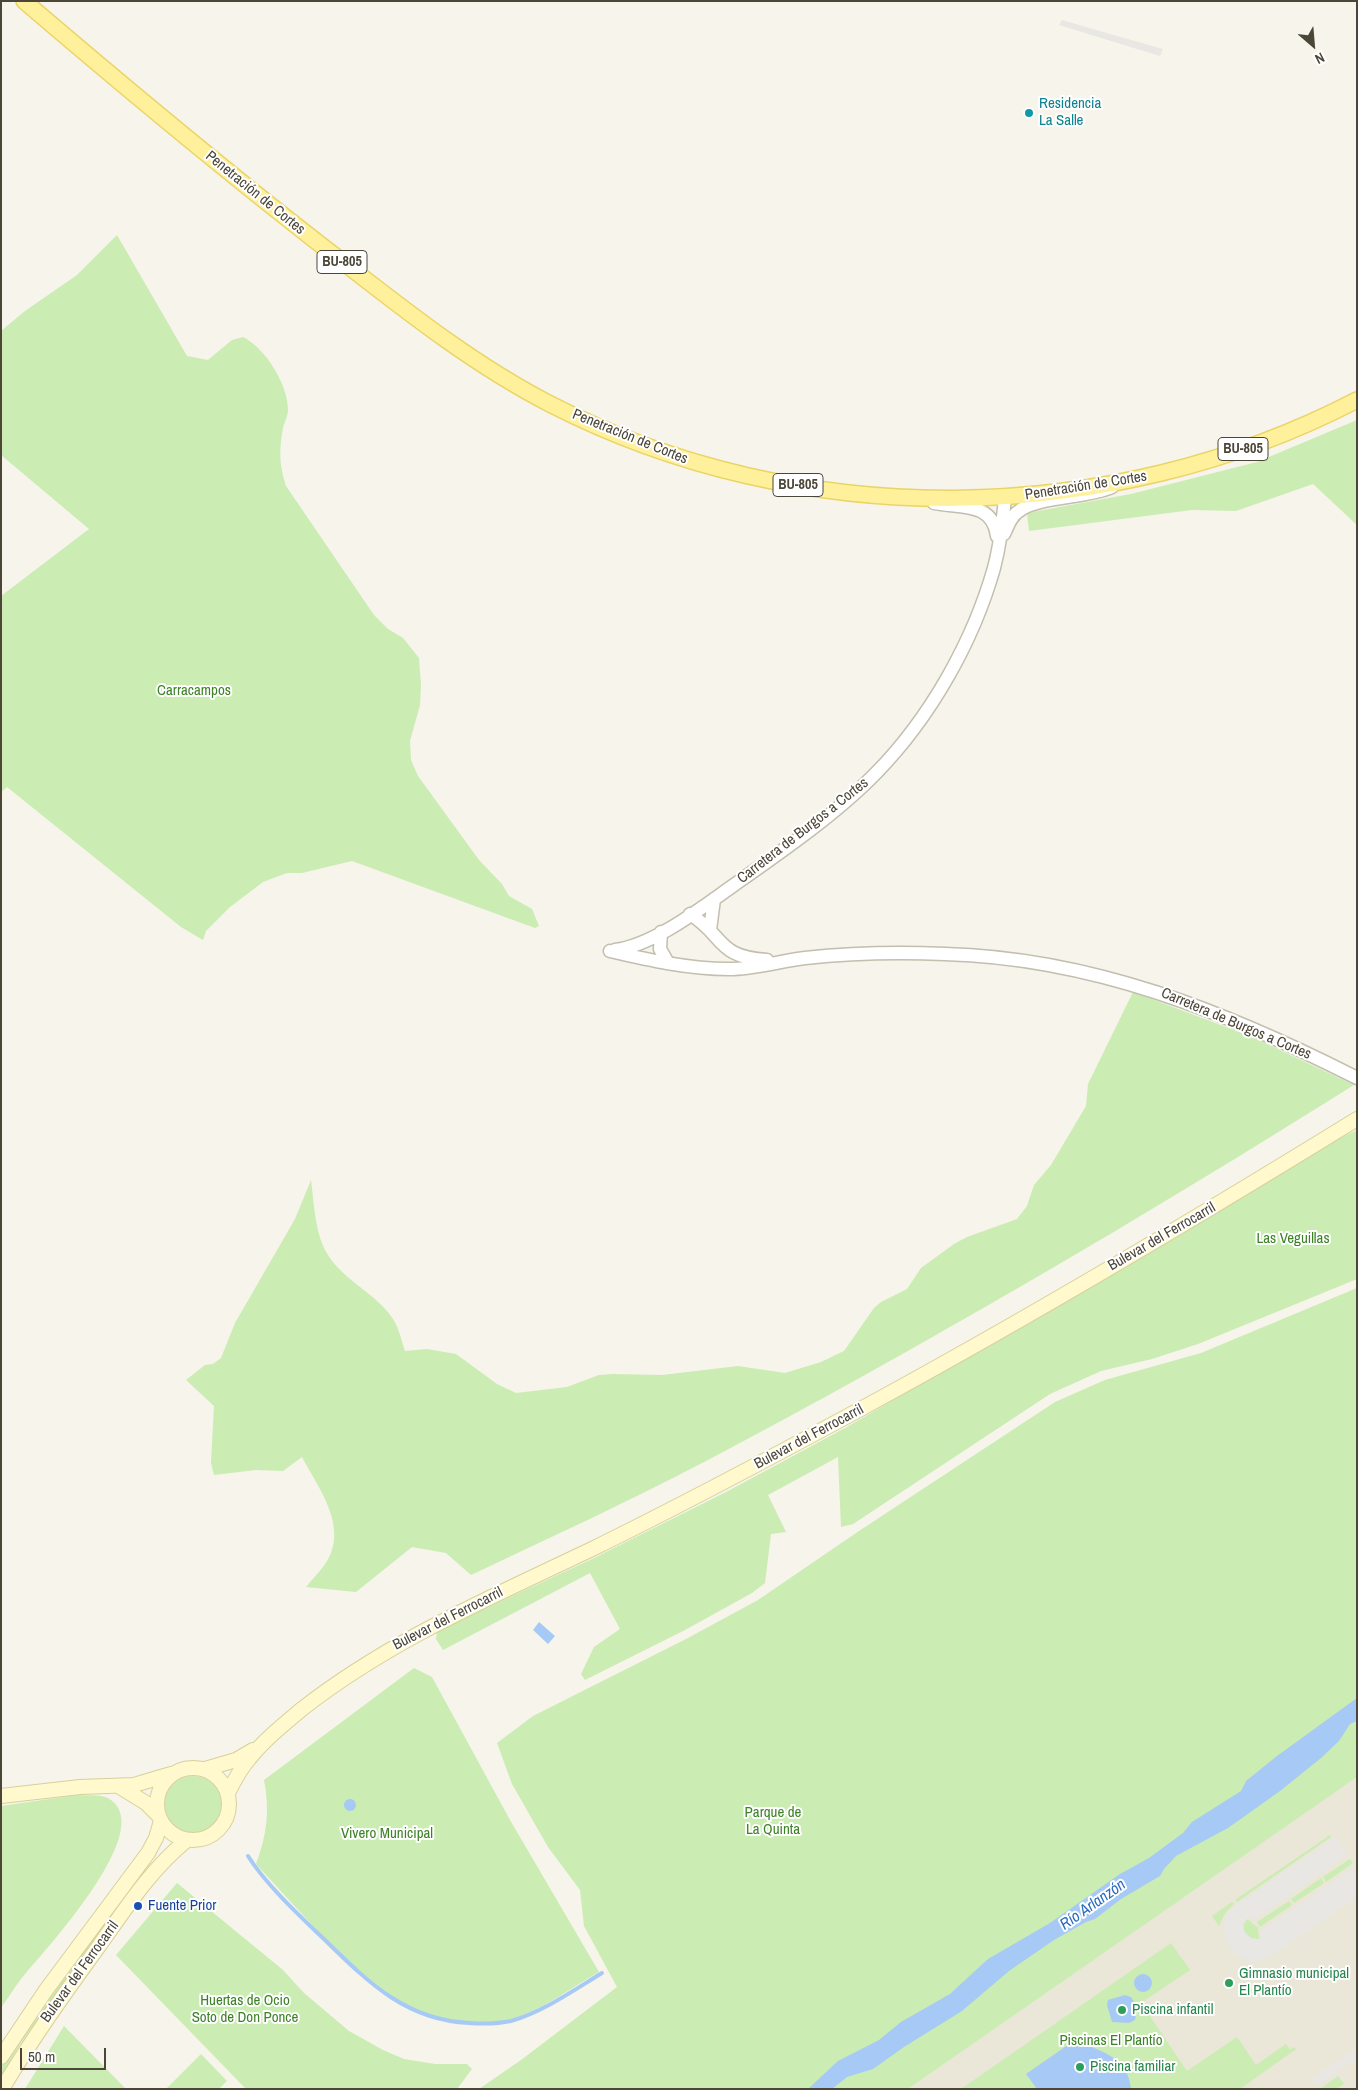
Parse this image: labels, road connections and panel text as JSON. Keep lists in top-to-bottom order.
{
  "streets": {
    "main road": ["Penetración de Cortes", "BU-805", "Bulevar del Ferrocarril"],
    "street": ["Carretera de Burgos a Cortes"]
  },
  "crossings": [
    ["Penetración de Cortes", "Carretera de Burgos a Cortes"]
  ],
  "water": ["Río Arlanzón"],
  "parks": [
    "Carracampos",
    "Las Veguillas",
    "Parque de La Quinta",
    "Vivero Municipal",
    "Huertas de Ocio Soto de Don Ponce",
    "Piscinas El Plantío"
  ],
  "places": [
    "Residencia La Salle",
    "Fuente Prior",
    "Gimnasio municipal El Plantío",
    "Piscina infantil",
    "Piscina familiar"
  ],
  "scale_bar": "50 m",
  "north": "bottom right"
}
